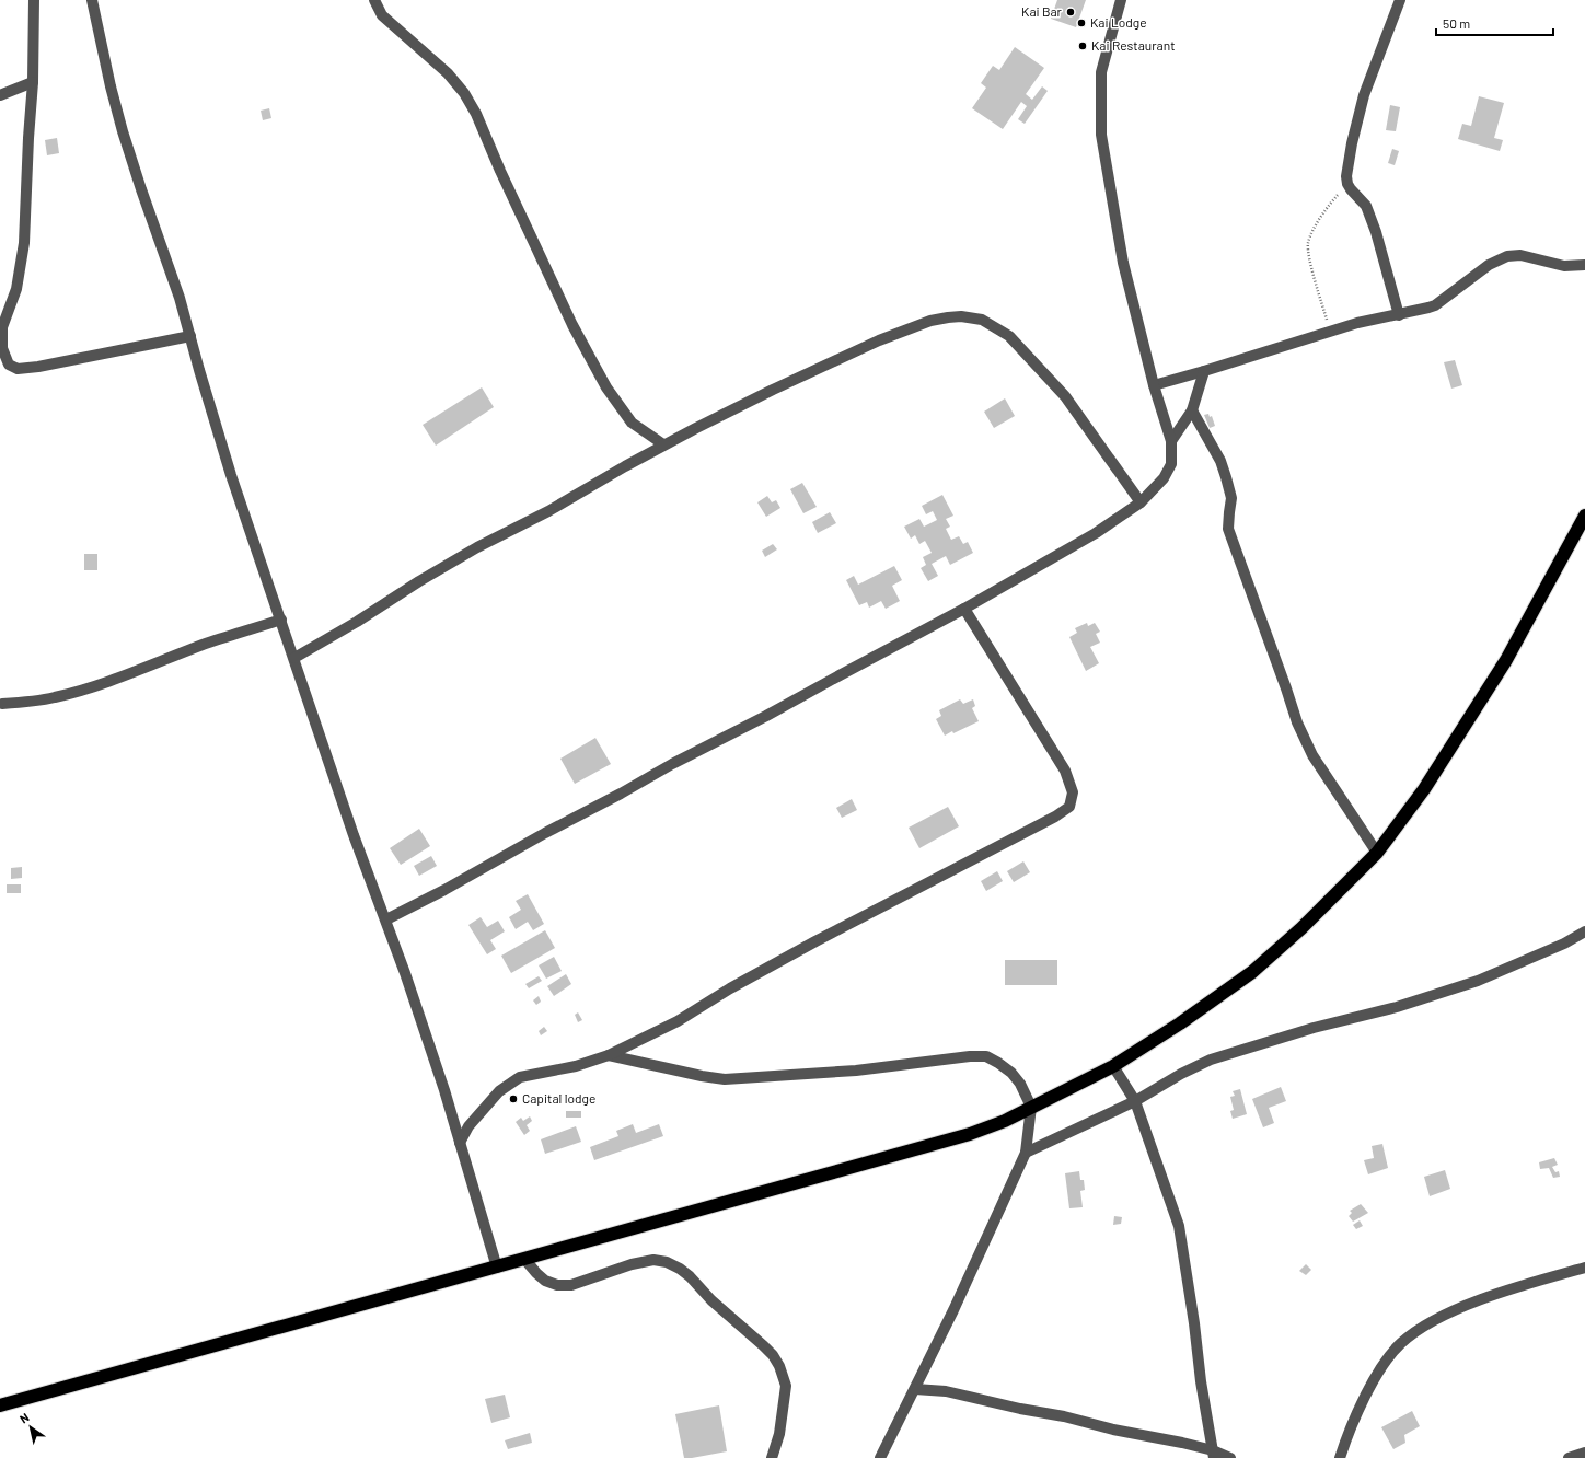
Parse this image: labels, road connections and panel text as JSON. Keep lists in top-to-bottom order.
{
  "places": [
    "Kai Bar",
    "Kai Lodge",
    "Kai Restaurant",
    "Capital lodge"
  ],
  "scale_bar": "50 m",
  "north": "top left"
}
